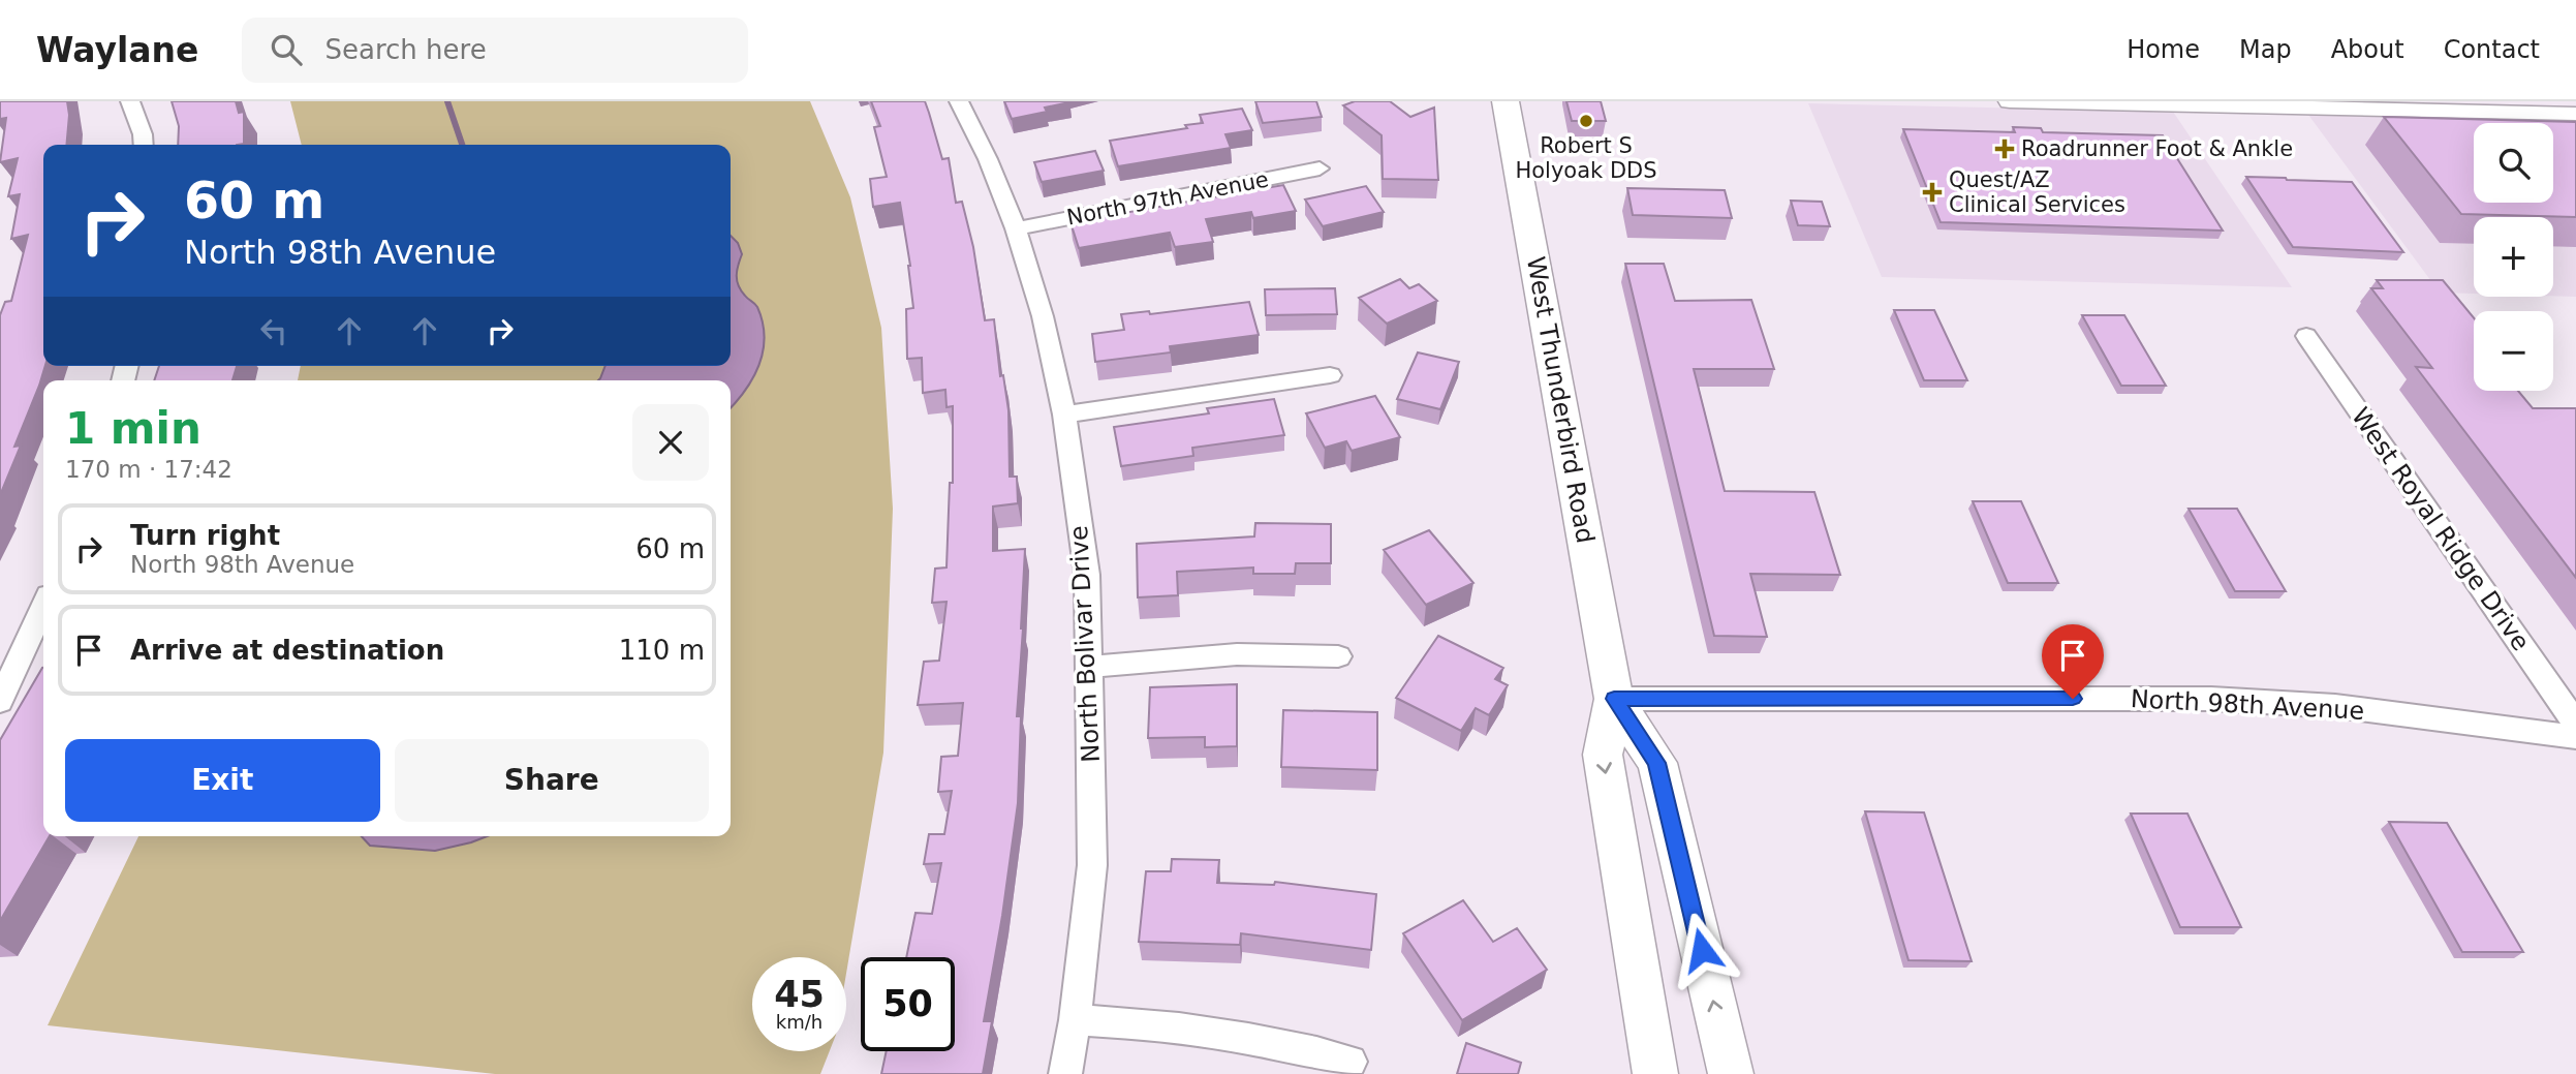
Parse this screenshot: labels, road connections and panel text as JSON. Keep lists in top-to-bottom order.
{
  "streets": {
    "main road": ["West Thunderbird Road"],
    "street": [
      "North 97th Avenue",
      "West Royal Ridge Drive",
      "North Bolivar Drive",
      "North 98th Avenue"
    ]
  },
  "crossings": [
    ["North 97th Avenue", "North Bolivar Drive"],
    ["West Thunderbird Road", "North 98th Avenue"]
  ],
  "places": {
    "other": ["Robert S Holyoak DDS"],
    "health": ["Roadrunner Foot & Ankle", "Quest/AZ Clinical Services"]
  },
  "page": {
    "header": "Waylane",
    "search": "Search here",
    "nav": [
      "Home",
      "Map",
      "About",
      "Contact"
    ],
    "map_buttons": ["+", "−"],
    "turn": ["60 m", "North 98th Avenue"],
    "heading": ["1 min", "170 m · 17:42"],
    "list": [
      {
        "name": "Turn right",
        "note": "North 98th Avenue",
        "value": "60 m"
      },
      {
        "name": "Arrive at destination",
        "value": "110 m"
      }
    ],
    "buttons": ["Exit", "Share"],
    "speed": "45 km/h",
    "limit": "50"
  }
}
